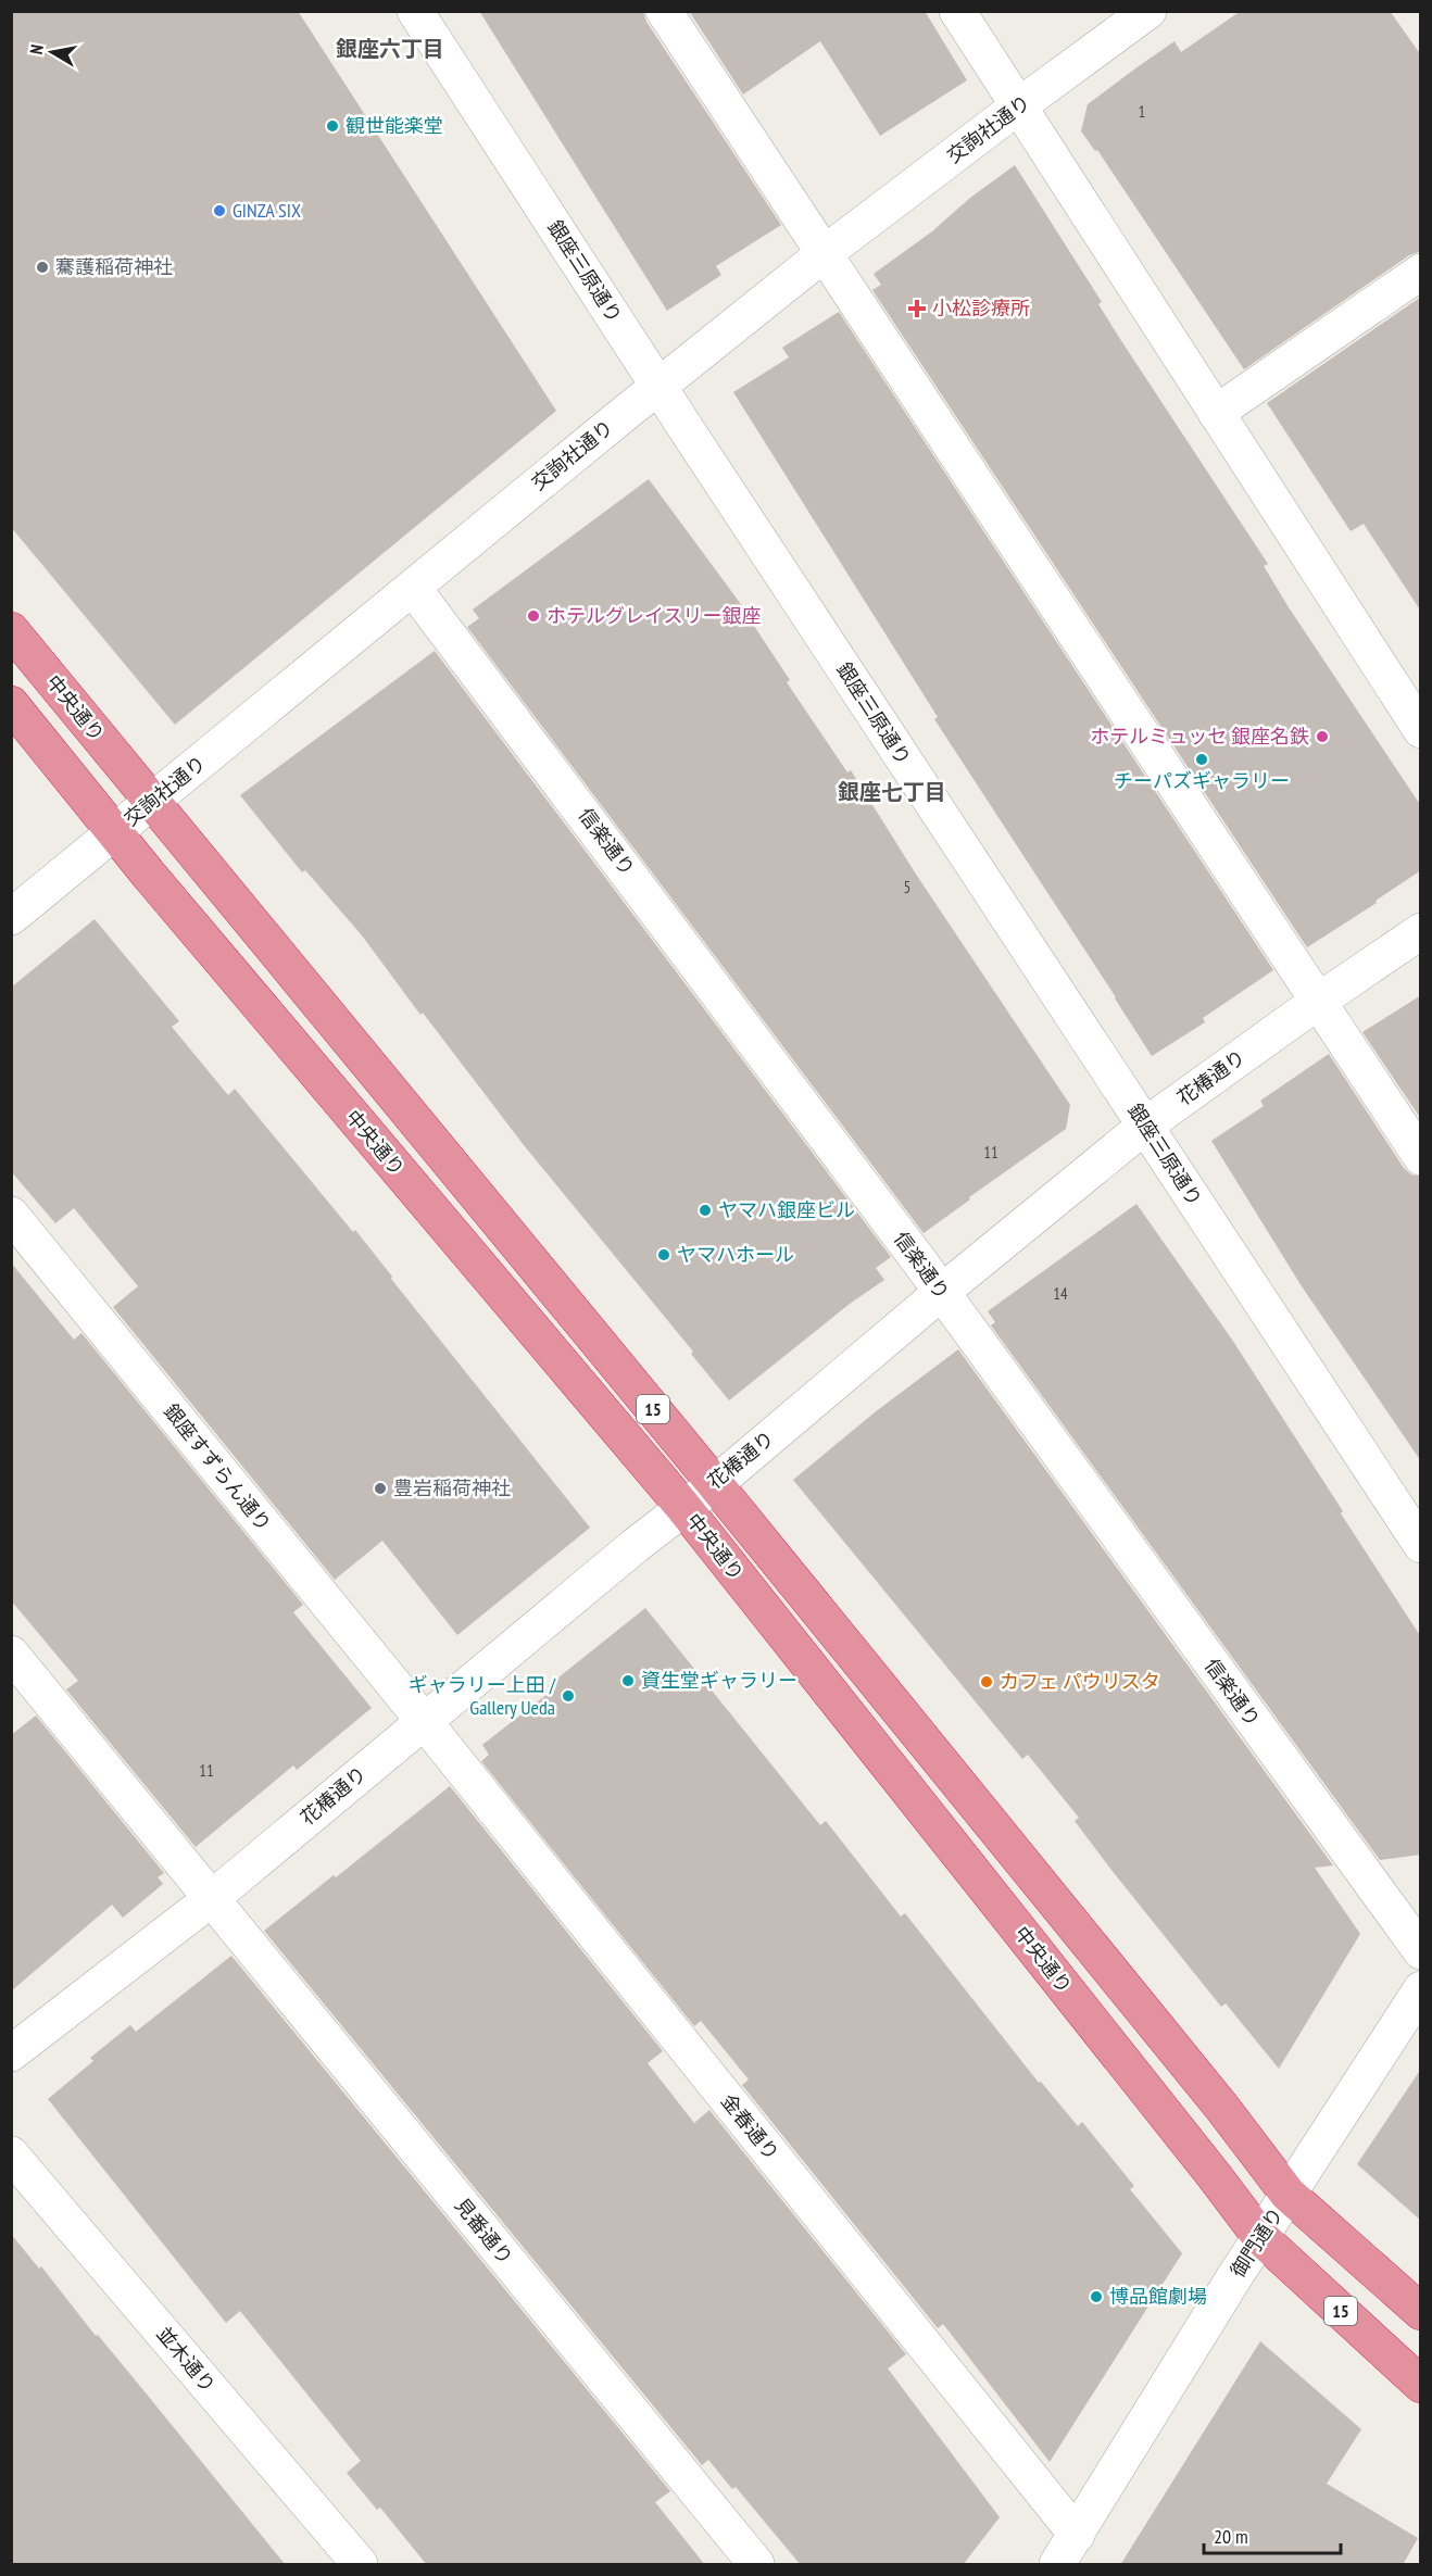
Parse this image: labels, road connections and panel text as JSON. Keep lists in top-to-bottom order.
{
  "streets": {
    "highway": ["中央通り", "15"],
    "street": [
      "交詢社通り",
      "銀座三原通り",
      "信楽通り",
      "花椿通り",
      "銀座すずらん通り",
      "金春通り",
      "見番通り",
      "御門通り",
      "並木通り"
    ]
  },
  "crossings": [
    ["交詢社通り", "銀座三原通り"],
    ["交詢社通り", "中央通り"],
    ["交詢社通り", "信楽通り"],
    ["銀座三原通り", "花椿通り"],
    ["中央通り", "花椿通り"],
    ["中央通り", "御門通り"],
    ["信楽通り", "花椿通り"],
    ["花椿通り", "銀座すずらん通り"],
    ["花椿通り", "金春通り"],
    ["花椿通り", "見番通り"],
    ["銀座すずらん通り", "金春通り"],
    ["金春通り", "御門通り"]
  ],
  "districts": ["銀座六丁目", "銀座七丁目"],
  "places": {
    "other": [
      "観世能楽堂",
      "GINZA SIX",
      "騫護稲荷神社",
      "ホテルグレイスリー銀座",
      "ホテルミュッセ 銀座名鉄",
      "チーパズギャラリー",
      "ヤマハ銀座ビル",
      "ヤマハホール",
      "豊岩稲荷神社",
      "資生堂ギャラリー",
      "カフェ パウリスタ",
      "ギャラリー上田 / Gallery Ueda",
      "博品館劇場"
    ],
    "health": ["小松診療所"]
  },
  "house_numbers": [
    "1",
    "5",
    "11",
    "14",
    "11"
  ],
  "scale_bar": "20 m",
  "north": "left"
}
